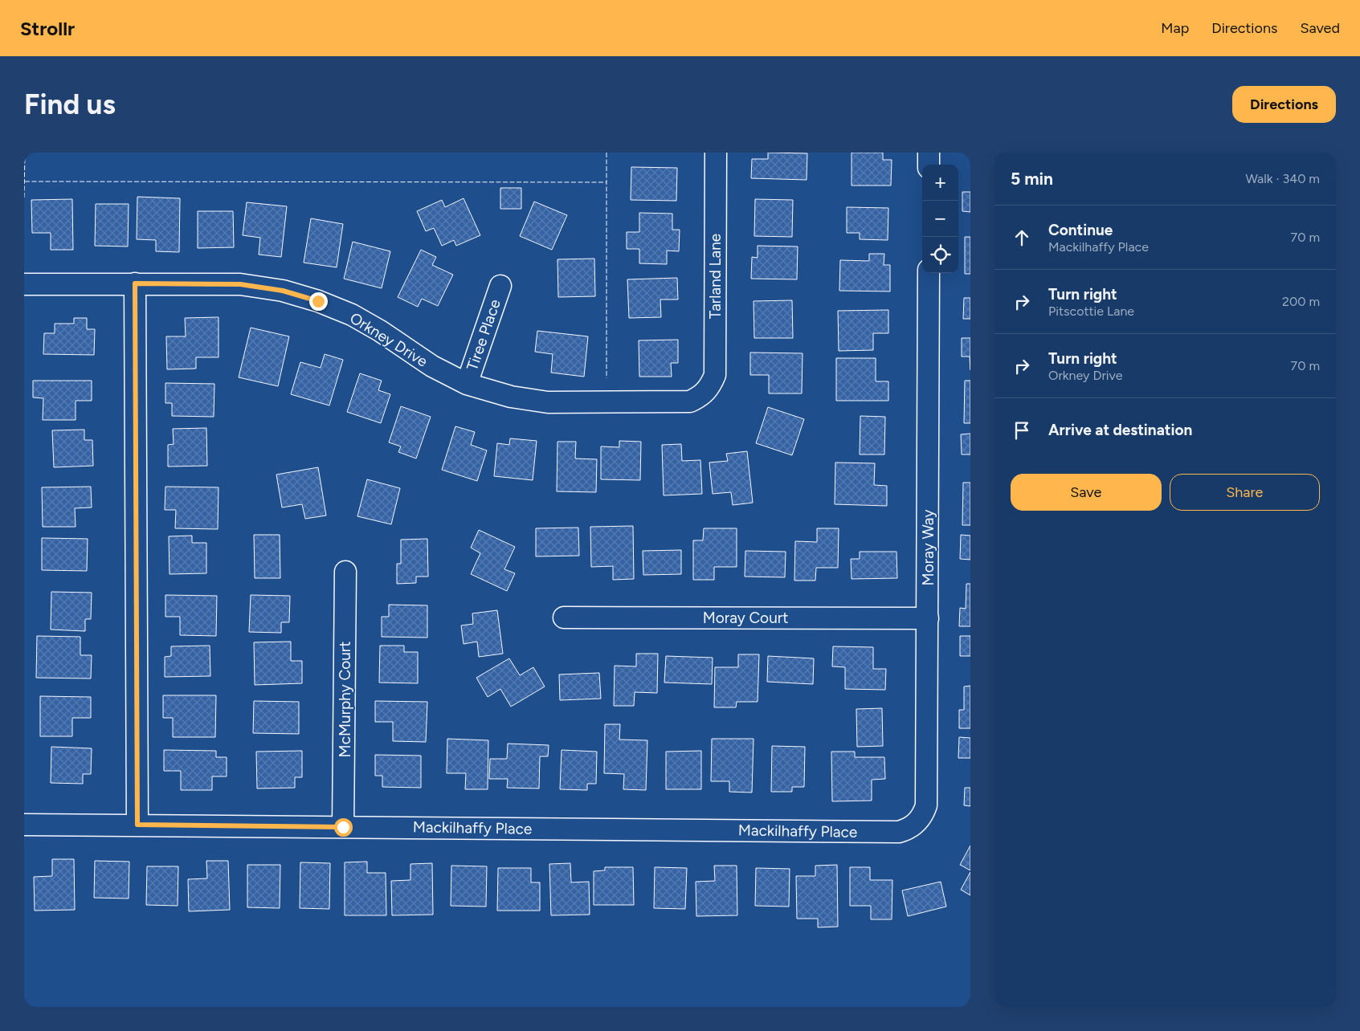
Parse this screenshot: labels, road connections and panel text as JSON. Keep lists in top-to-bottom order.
{
  "streets": {
    "street": [
      "Tarland Lane",
      "Tiree Place",
      "Orkney Drive",
      "Moray Way",
      "Moray Court",
      "McMurphy Court",
      "Mackilhaffy Place"
    ]
  },
  "crossings": [
    ["Tarland Lane", "Orkney Drive"],
    ["Tiree Place", "Orkney Drive"],
    ["Moray Way", "Moray Court"],
    ["Moray Way", "Mackilhaffy Place"],
    ["McMurphy Court", "Mackilhaffy Place"]
  ],
  "page": {
    "header": "Strollr",
    "nav": ["Map", "Directions", "Saved"],
    "buttons": [
      "Directions",
      ["Save", "Share"]
    ],
    "title": "Find us",
    "heading": ["5 min", "Walk · 340 m"],
    "map_buttons": ["+", "−"],
    "list": [
      ["Continue", "Mackilhaffy Place", "70 m"],
      ["Turn right", "Pitscottie Lane", "200 m"],
      ["Turn right", "Orkney Drive", "70 m"],
      "Arrive at destination"
    ]
  }
}
